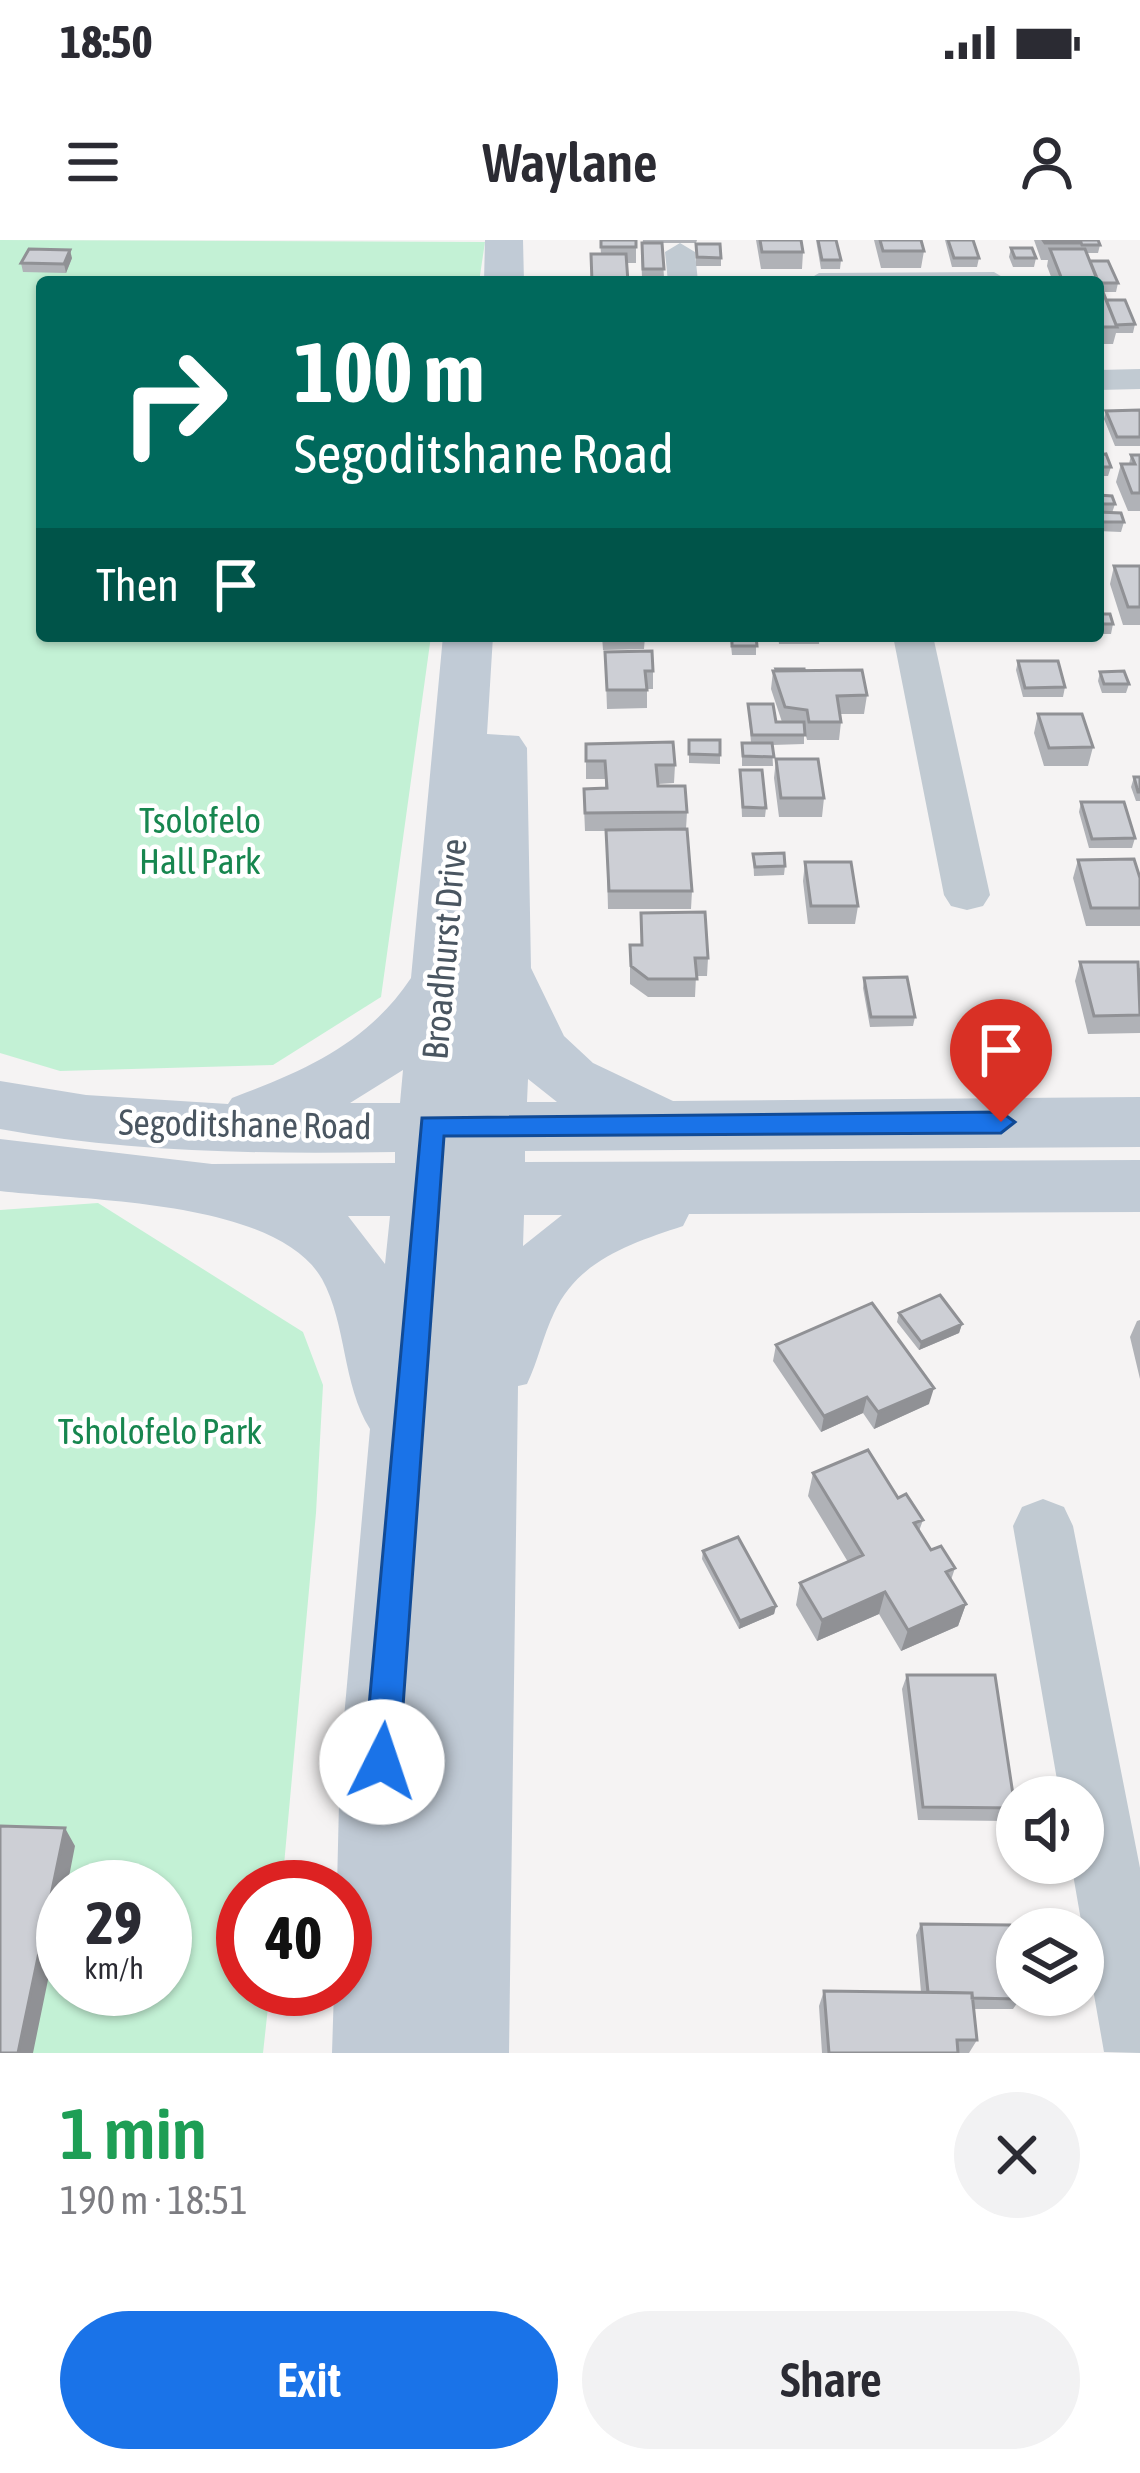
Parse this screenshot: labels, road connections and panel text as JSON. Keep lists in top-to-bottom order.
{
  "streets": {
    "main road": ["Broadhurst Drive", "Segoditshane Road"]
  },
  "crossings": [
    ["Broadhurst Drive", "Segoditshane Road"]
  ],
  "parks": ["Tsolofelo Hall Park", "Tsholofelo Park"],
  "page": {
    "status": "18:50",
    "header": "Waylane",
    "turn": ["100 m", "Segoditshane Road"],
    "then": "Then",
    "speed": "29 km/h",
    "limit": "40",
    "heading": ["1 min", "190 m · 18:51"],
    "buttons": ["Exit", "Share"]
  }
}
